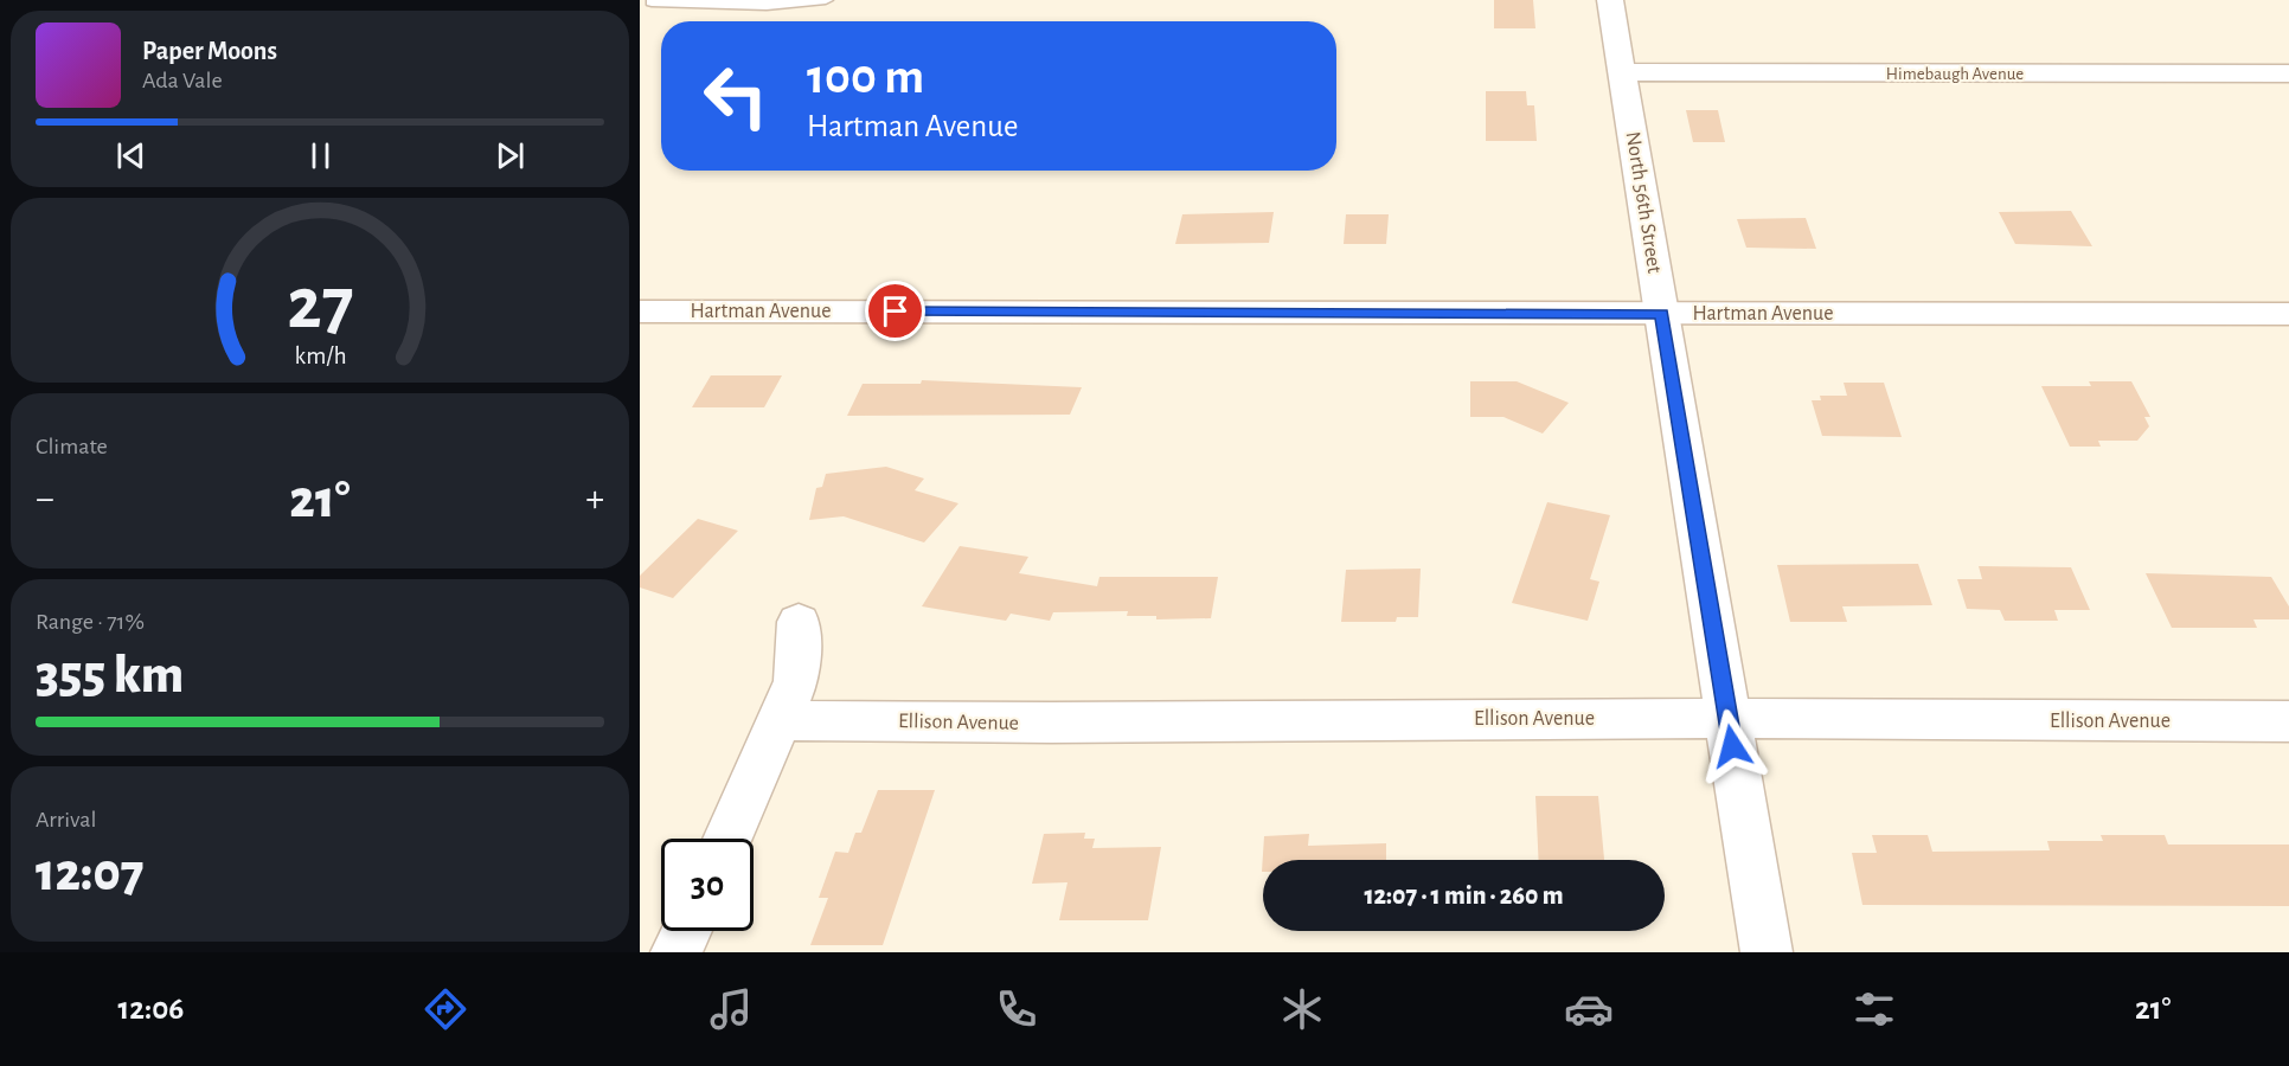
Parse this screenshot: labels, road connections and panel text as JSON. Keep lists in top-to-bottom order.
{
  "streets": {
    "street": [
      "Himebaugh Avenue",
      "North 56th Street",
      "Hartman Avenue",
      "Ellison Avenue"
    ]
  },
  "crossings": [
    ["Himebaugh Avenue", "North 56th Street"],
    ["North 56th Street", "Hartman Avenue"],
    ["North 56th Street", "Ellison Avenue"]
  ],
  "page": {
    "turn": ["100 m", "Hartman Avenue"],
    "song": ["Paper Moons", "Ada Vale"],
    "tile": [
      "Climate",
      ["Range · 71%", "355 km"],
      ["Arrival", "12:07"]
    ],
    "heat": ["−", "21°", "+"],
    "limit": "30",
    "trip": "12:07 · 1 min · 260 m",
    "tabs": ["12:06", "21°"],
    "gauge": ["27", "km/h"]
  }
}
